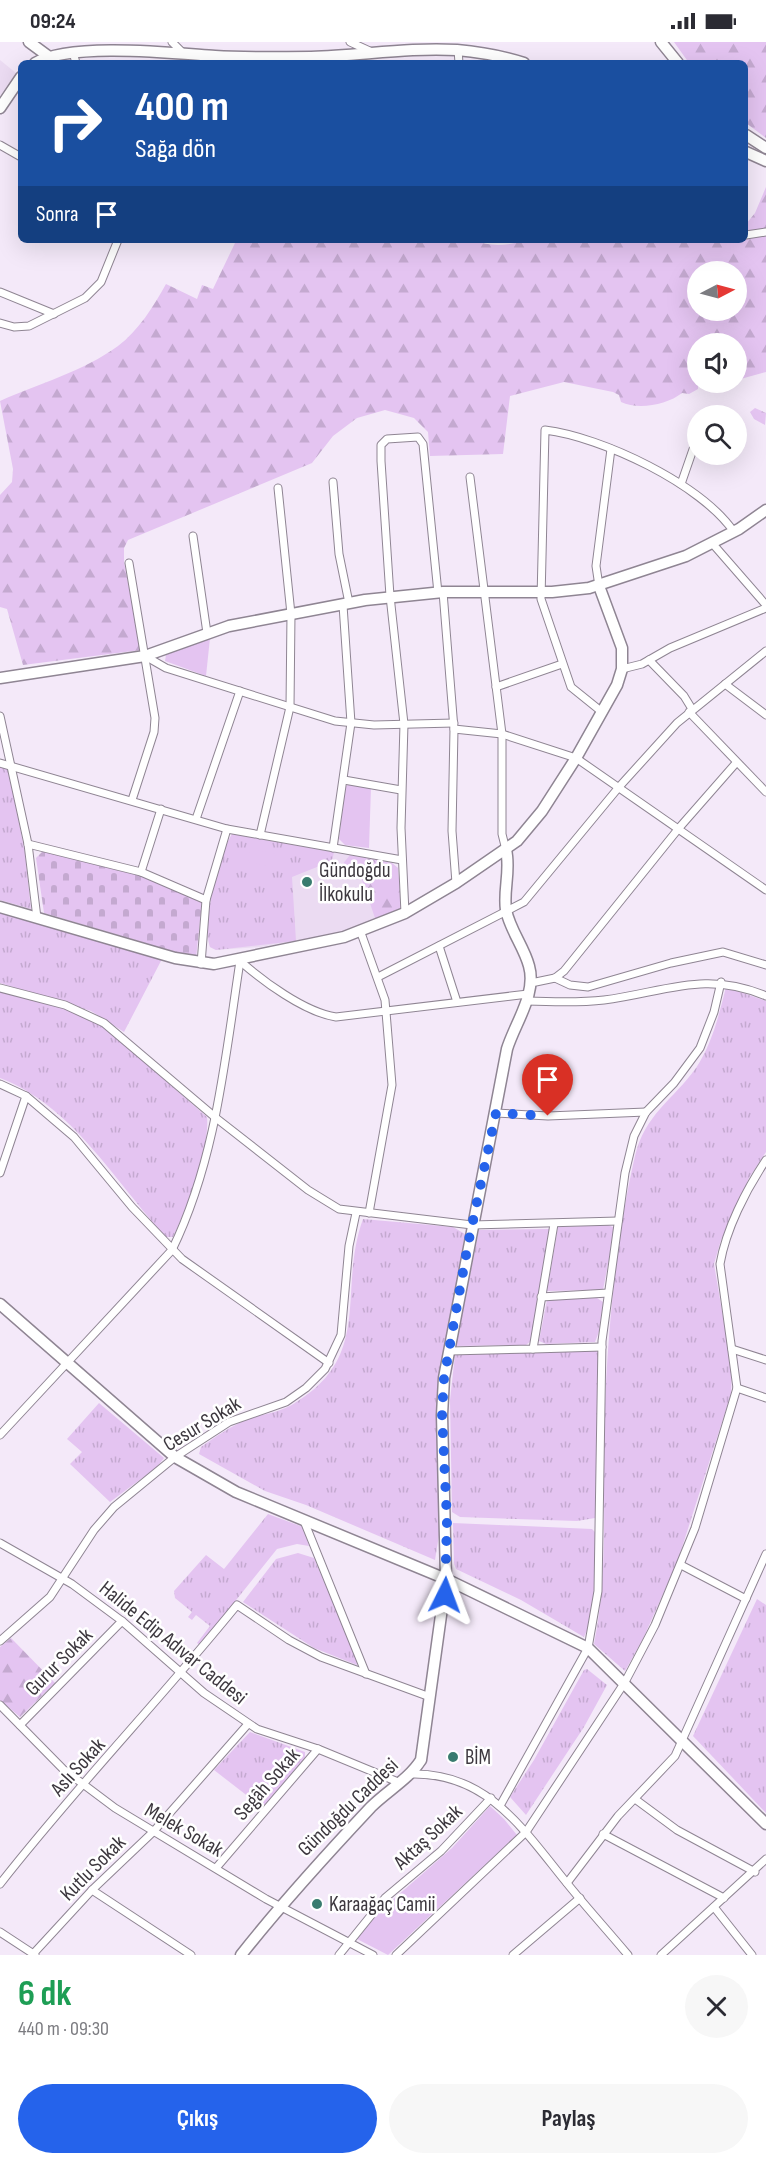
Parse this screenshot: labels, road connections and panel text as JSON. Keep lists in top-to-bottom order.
{
  "streets": {
    "street": [
      "Cesur Sokak",
      "Halide Edip Adıvar Caddesi",
      "Gurur Sokak",
      "Aslı Sokak",
      "Segâh Sokak",
      "Gündoğdu Caddesi",
      "Melek Sokak",
      "Aktaş Sokak",
      "Kutlu Sokak"
    ]
  },
  "crossings": [
    ["Cesur Sokak", "Halide Edip Adıvar Caddesi"],
    ["Halide Edip Adıvar Caddesi", "Gurur Sokak"],
    ["Halide Edip Adıvar Caddesi", "Aslı Sokak"],
    ["Halide Edip Adıvar Caddesi", "Segâh Sokak"],
    ["Halide Edip Adıvar Caddesi", "Gündoğdu Caddesi"],
    ["Halide Edip Adıvar Caddesi", "Kutlu Sokak"],
    ["Gurur Sokak", "Melek Sokak"],
    ["Aslı Sokak", "Melek Sokak"],
    ["Segâh Sokak", "Melek Sokak"],
    ["Gündoğdu Caddesi", "Melek Sokak"],
    ["Melek Sokak", "Aktaş Sokak"],
    ["Melek Sokak", "Kutlu Sokak"]
  ],
  "places": ["Gündoğdu İlkokulu", "BİM", "Karaağaç Camii"],
  "north": "right",
  "page": {
    "status": "09:24",
    "turn": ["400 m", "Sağa dön"],
    "then": "Sonra",
    "heading": ["6 dk", "440 m · 09:30"],
    "buttons": ["Çıkış", "Paylaş"]
  }
}
